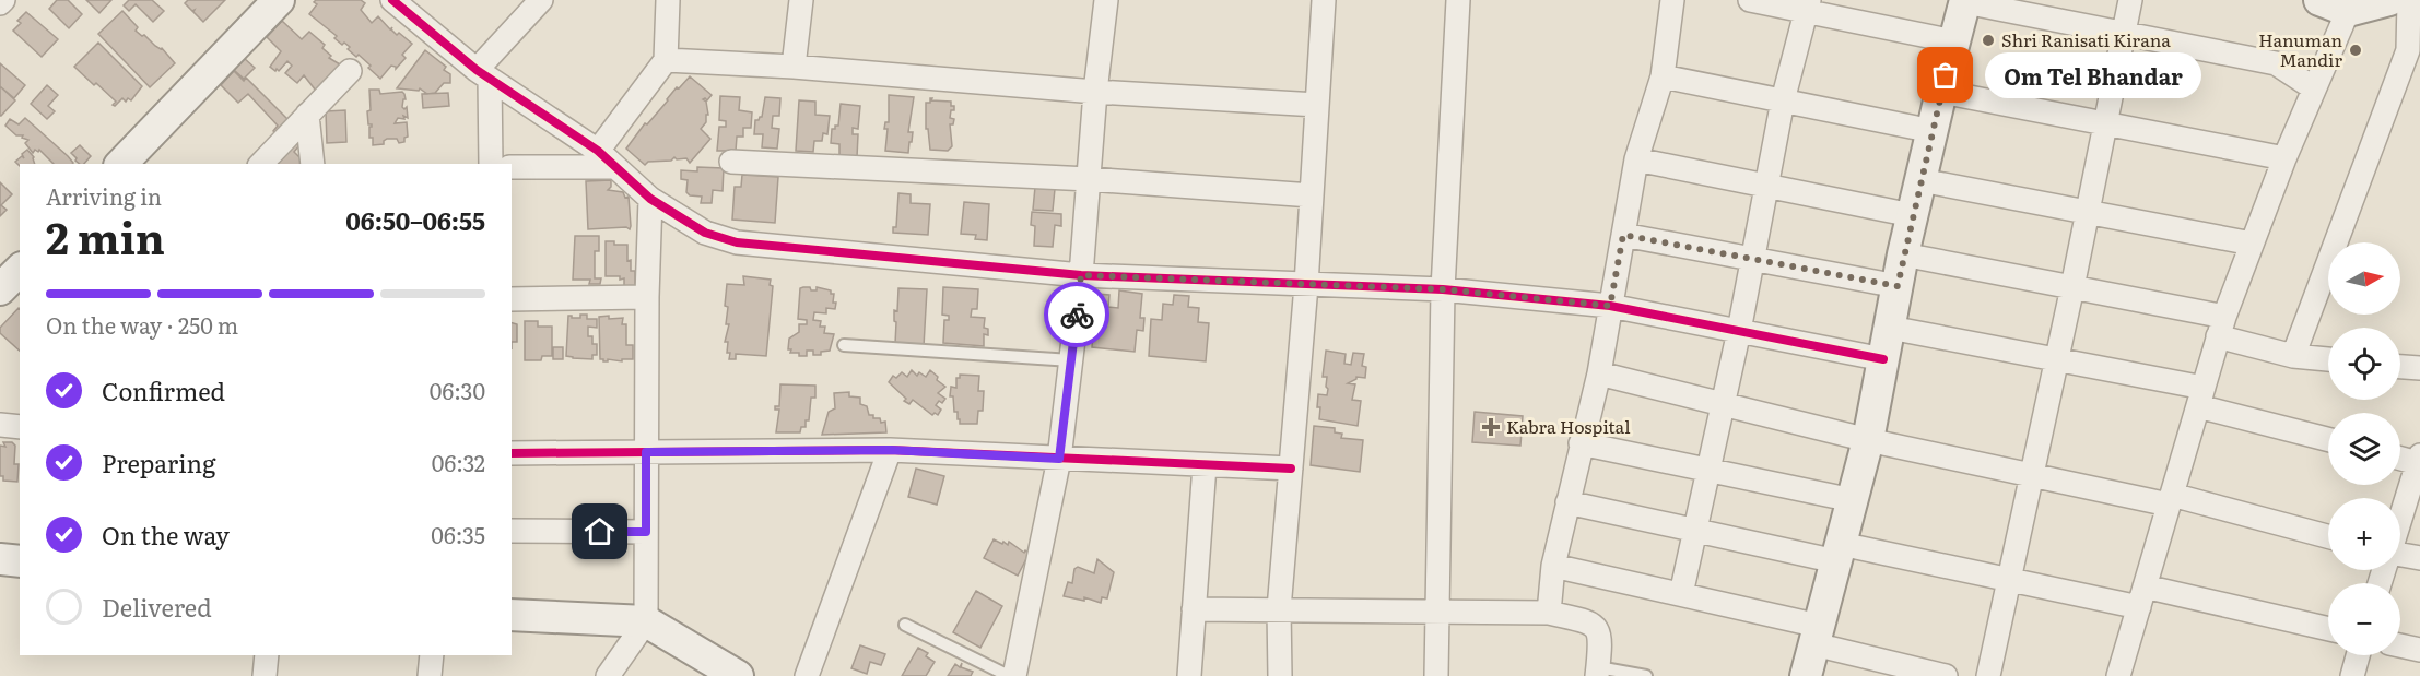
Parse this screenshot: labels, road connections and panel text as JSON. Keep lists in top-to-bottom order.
{
  "places": {
    "other": ["Shri Ranisati Kirana", "Hanuman Mandir", "Om Tel Bhandar"],
    "health": ["Kabra Hospital"]
  },
  "north": "right",
  "page": {
    "bubble": "Om Tel Bhandar",
    "heading": ["2 min", "Arriving in", "06:50–06:55"],
    "map_buttons": ["+", "−"],
    "bar": "On the way · 250 m",
    "list": [
      ["Confirmed", "06:30"],
      ["Preparing", "06:32"],
      ["On the way", "06:35"],
      "Delivered"
    ]
  }
}
